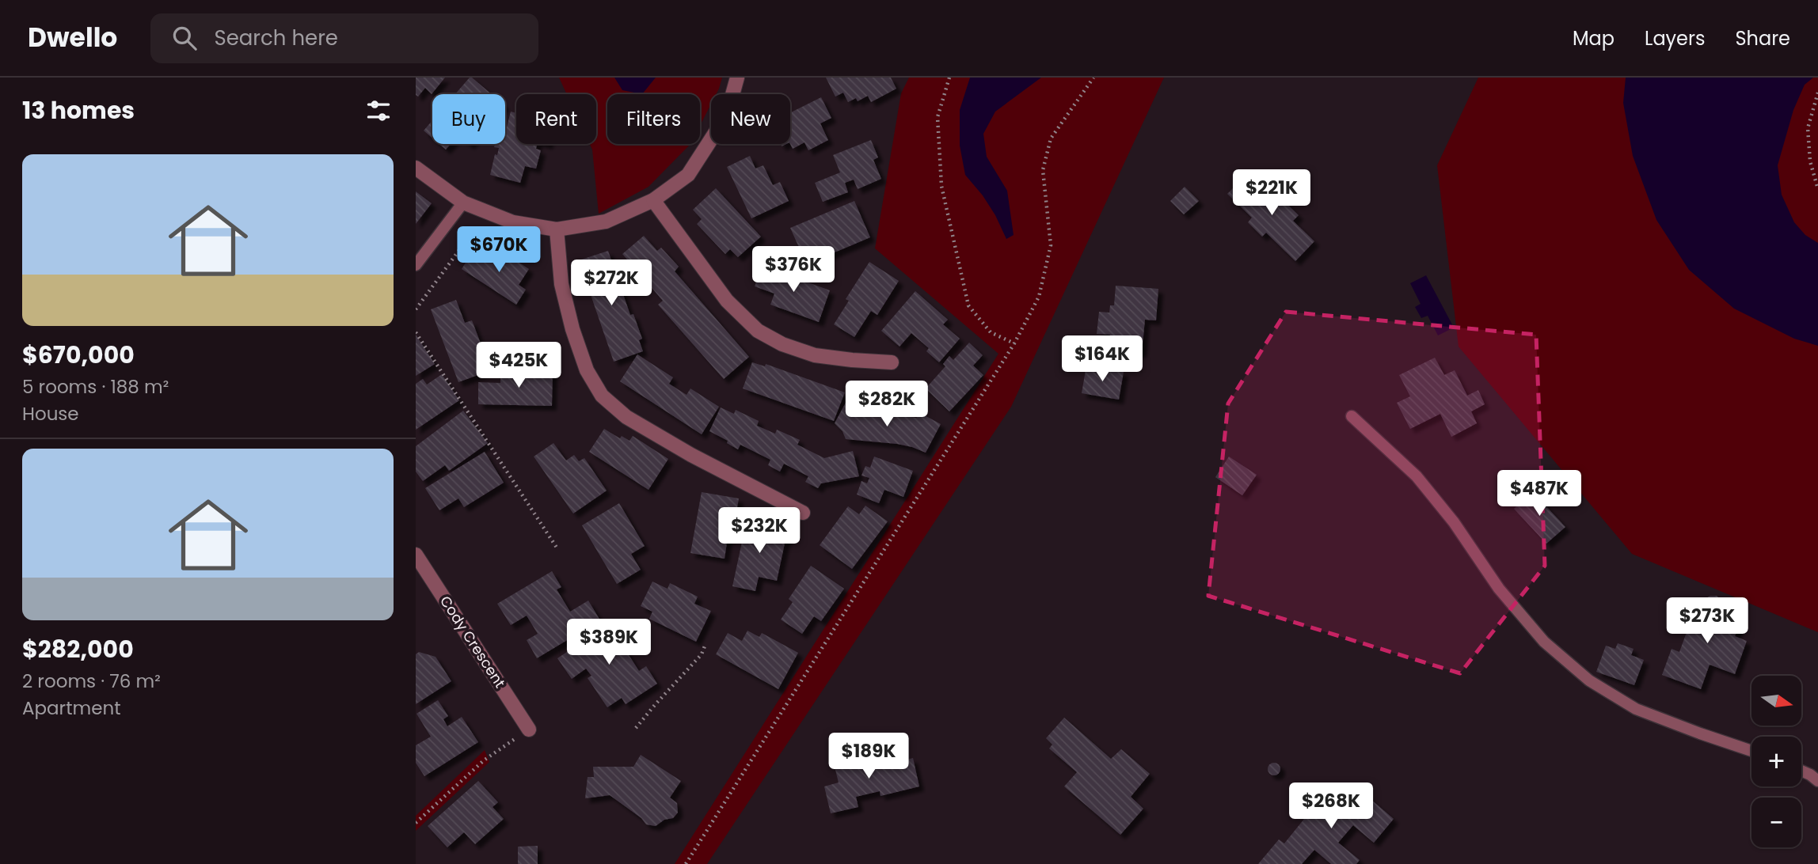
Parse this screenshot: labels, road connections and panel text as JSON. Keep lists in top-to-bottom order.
{
  "streets": {
    "street": ["Cody Crescent"]
  },
  "north": "right",
  "page": {
    "header": "Dwello",
    "search": "Search here",
    "nav": ["Map", "Layers", "Share"],
    "heading": "13 homes",
    "chip": [
      "Buy",
      "Rent",
      "Filters",
      "New"
    ],
    "list": [
      {
        "name": "$670,000",
        "note": "5 rooms · 188 m² · House"
      },
      {
        "name": "$282,000",
        "note": "2 rooms · 76 m² · Apartment"
      }
    ],
    "price": [
      "$221K",
      "$670K",
      "$376K",
      "$272K",
      "$164K",
      "$425K",
      "$282K",
      "$487K",
      "$232K",
      "$273K",
      "$389K",
      "$189K",
      "$268K"
    ],
    "map_buttons": ["+", "−"]
  }
}
